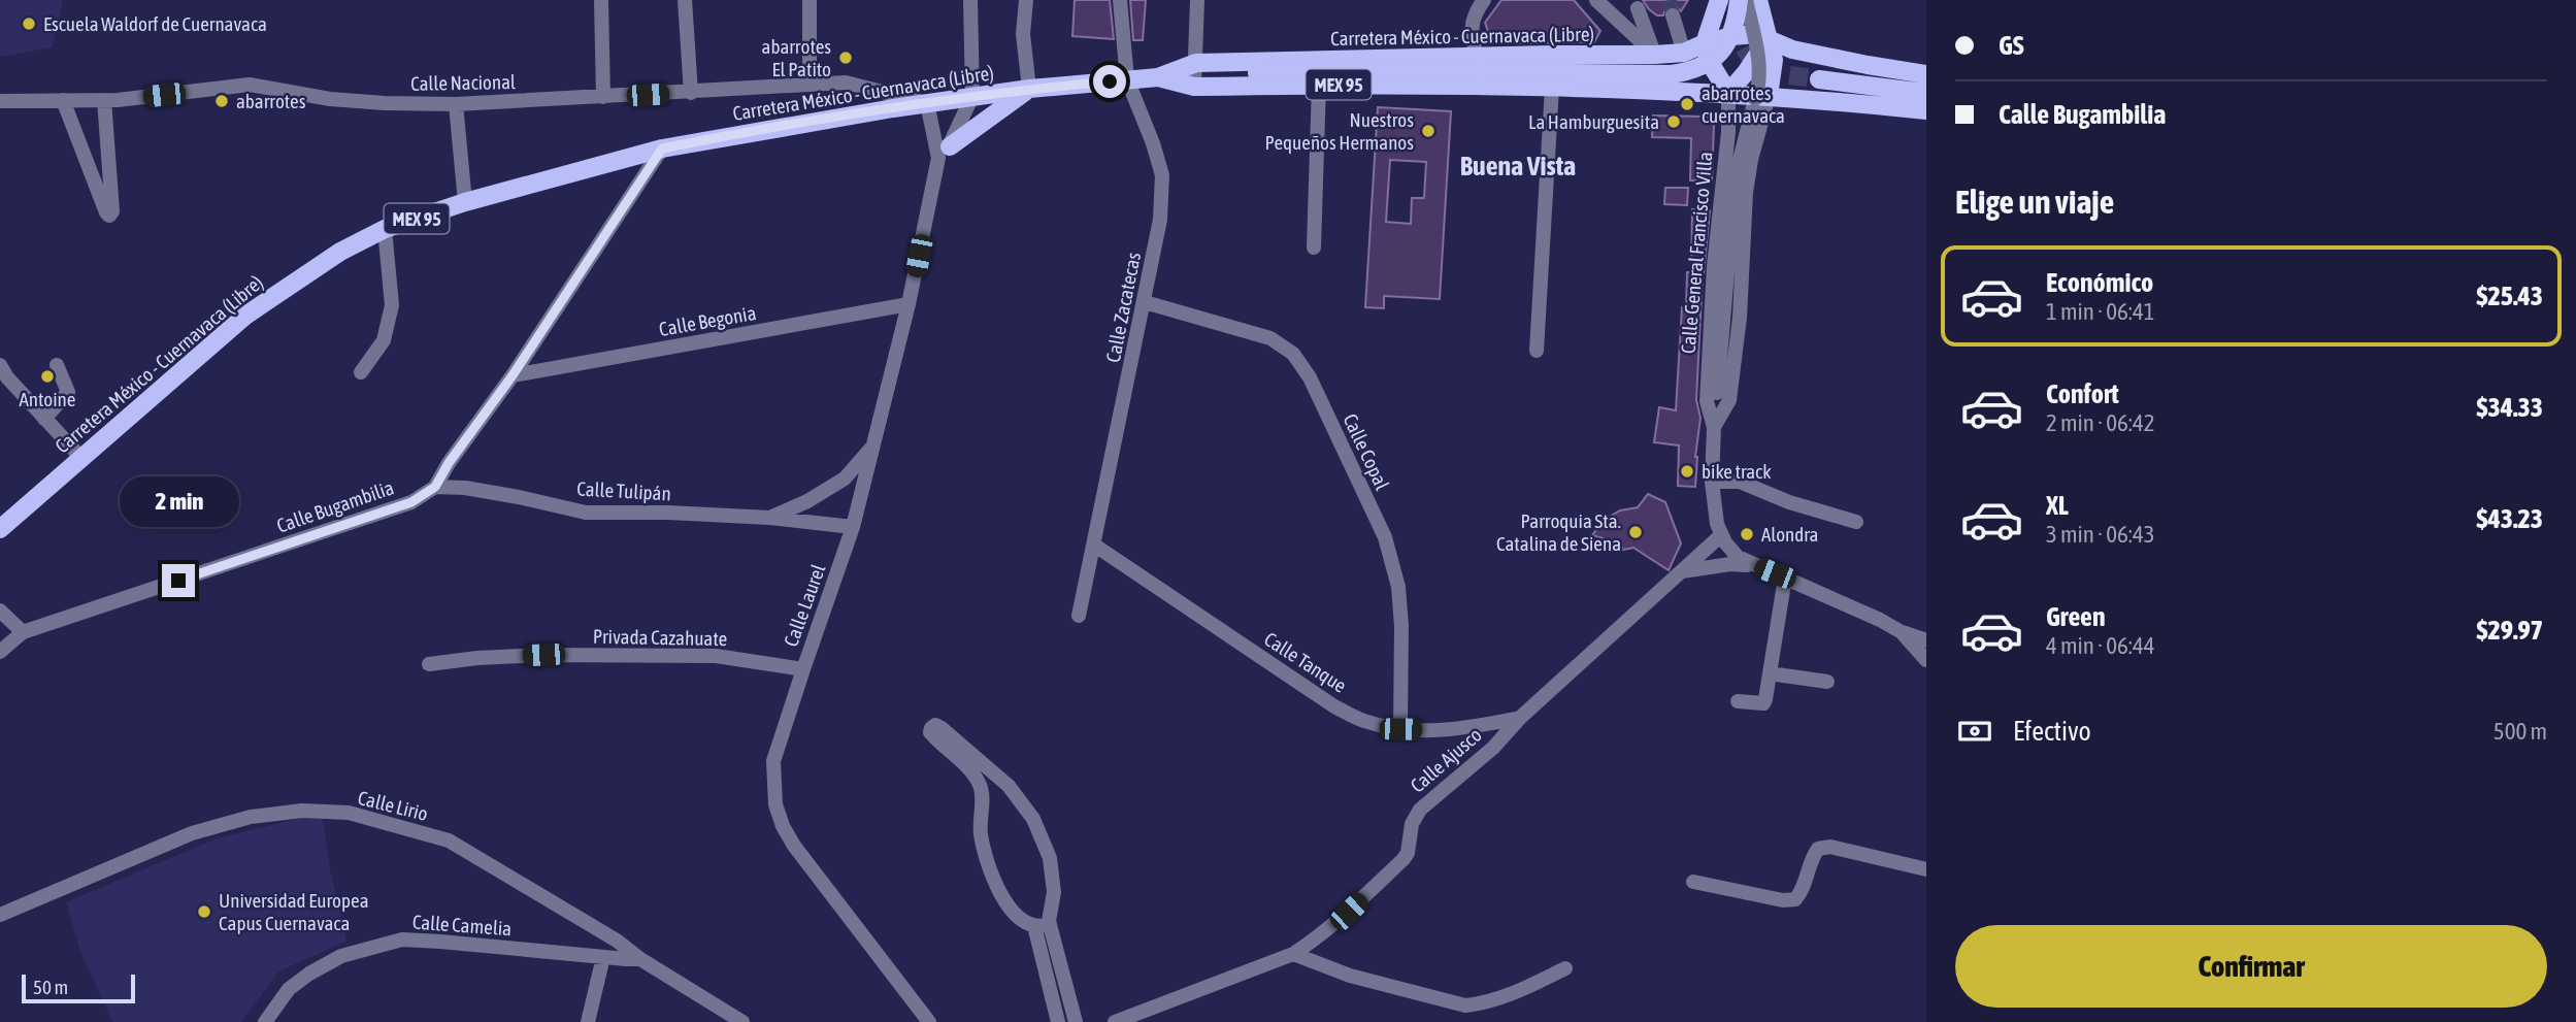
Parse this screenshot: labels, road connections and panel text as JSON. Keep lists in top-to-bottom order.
{
  "streets": {
    "main road": ["Carretera México - Cuernavaca (Libre)", "MEX 95"],
    "street": [
      "Calle Nacional",
      "Calle General Francisco Villa",
      "Calle Zacatecas",
      "Calle Begonia",
      "Calle Copal",
      "Calle Tulipán",
      "Calle Bugambilia",
      "Calle Laurel",
      "Privada Cazahuate",
      "Calle Tanque",
      "Calle Ajusco",
      "Calle Lirio",
      "Calle Camelia"
    ]
  },
  "crossings": [
    ["Carretera México - Cuernavaca (Libre)", "Calle Nacional"],
    ["Carretera México - Cuernavaca (Libre)", "MEX 95"],
    ["Carretera México - Cuernavaca (Libre)", "Calle General Francisco Villa"],
    ["Carretera México - Cuernavaca (Libre)", "Calle Zacatecas"],
    ["Carretera México - Cuernavaca (Libre)", "Calle Bugambilia"],
    ["Carretera México - Cuernavaca (Libre)", "Calle Laurel"],
    ["Calle Nacional", "Calle Laurel"],
    ["MEX 95", "Calle General Francisco Villa"],
    ["Calle General Francisco Villa", "Calle Ajusco"],
    ["Calle Zacatecas", "Calle Copal"],
    ["Calle Zacatecas", "Calle Tanque"],
    ["Calle Begonia", "Calle Bugambilia"],
    ["Calle Begonia", "Calle Laurel"],
    ["Calle Copal", "Calle Tanque"],
    ["Calle Tulipán", "Calle Bugambilia"],
    ["Calle Tulipán", "Calle Laurel"],
    ["Calle Laurel", "Privada Cazahuate"],
    ["Calle Tanque", "Calle Ajusco"],
    ["Calle Lirio", "Calle Camelia"]
  ],
  "districts": ["Buena Vista"],
  "places": [
    "Escuela Waldorf de Cuernavaca",
    "abarrotes El Patito",
    "abarrotes",
    "abarrotes cuernavaca",
    "La Hamburguesita",
    "Nuestros Pequeños Hermanos",
    "Antoine",
    "bike track",
    "Parroquia Sta. Catalina de Siena",
    "Alondra",
    "Universidad Europea Capus Cuernavaca"
  ],
  "scale_bar": "50 m",
  "page": {
    "banner": ["GS", "Calle Bugambilia"],
    "heading": "Elige un viaje",
    "list": [
      {
        "name": "Económico",
        "note": "1 min · 06:41",
        "value": "$25.43"
      },
      {
        "name": "Confort",
        "note": "2 min · 06:42",
        "value": "$34.33"
      },
      {
        "name": "XL",
        "note": "3 min · 06:43",
        "value": "$43.23"
      },
      {
        "name": "Green",
        "note": "4 min · 06:44",
        "value": "$29.97"
      }
    ],
    "bubble": "2 min",
    "pay": ["Efectivo", "500 m"],
    "buttons": "Confirmar",
    "scale": "50 m"
  }
}
